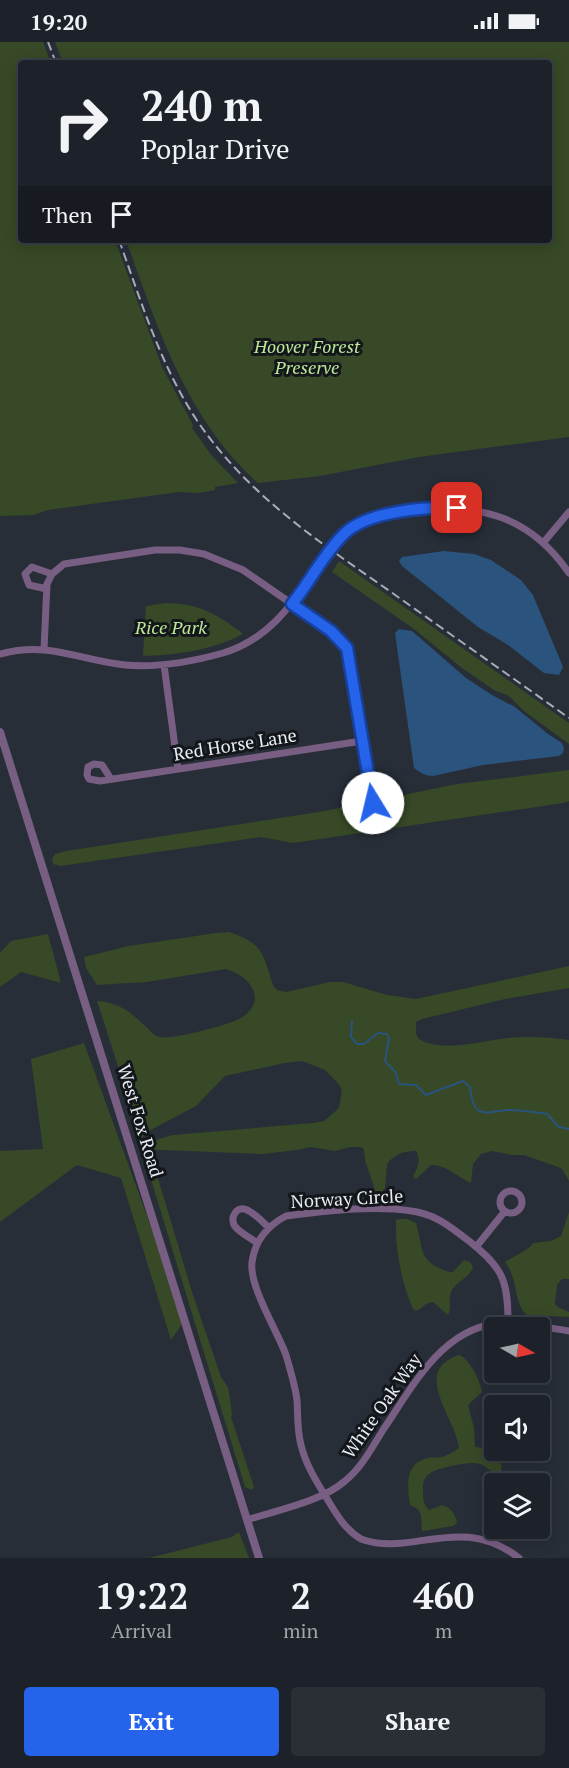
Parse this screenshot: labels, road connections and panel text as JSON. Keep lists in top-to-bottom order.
{
  "streets": {
    "street": [
      "Red Horse Lane",
      "West Fox Road",
      "Norway Circle",
      "White Oak Way"
    ]
  },
  "crossings": [
    ["West Fox Road", "White Oak Way"],
    ["Norway Circle", "White Oak Way"]
  ],
  "parks": ["Hoover Forest Preserve", "Rice Park"],
  "north": "right",
  "page": {
    "status": "19:20",
    "turn": ["240 m", "Poplar Drive"],
    "then": "Then",
    "eta": [
      "19:22",
      "Arrival",
      "2",
      "min",
      "460",
      "m"
    ],
    "buttons": ["Exit", "Share"]
  }
}
